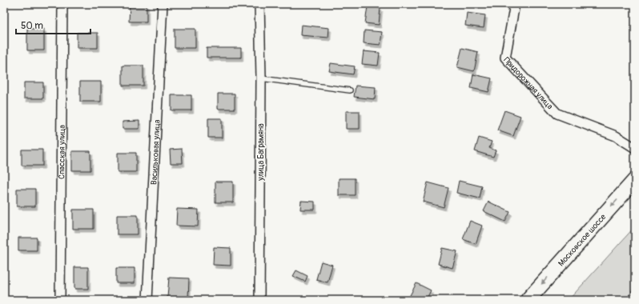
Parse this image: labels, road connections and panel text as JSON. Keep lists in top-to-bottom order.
{
  "streets": {
    "main road": ["Московское шоссе"],
    "street": [
      "Придорожная улица",
      "Спасская улица",
      "Васильковая улица",
      "улица Баграмяна"
    ]
  },
  "scale_bar": "50 m"
}
